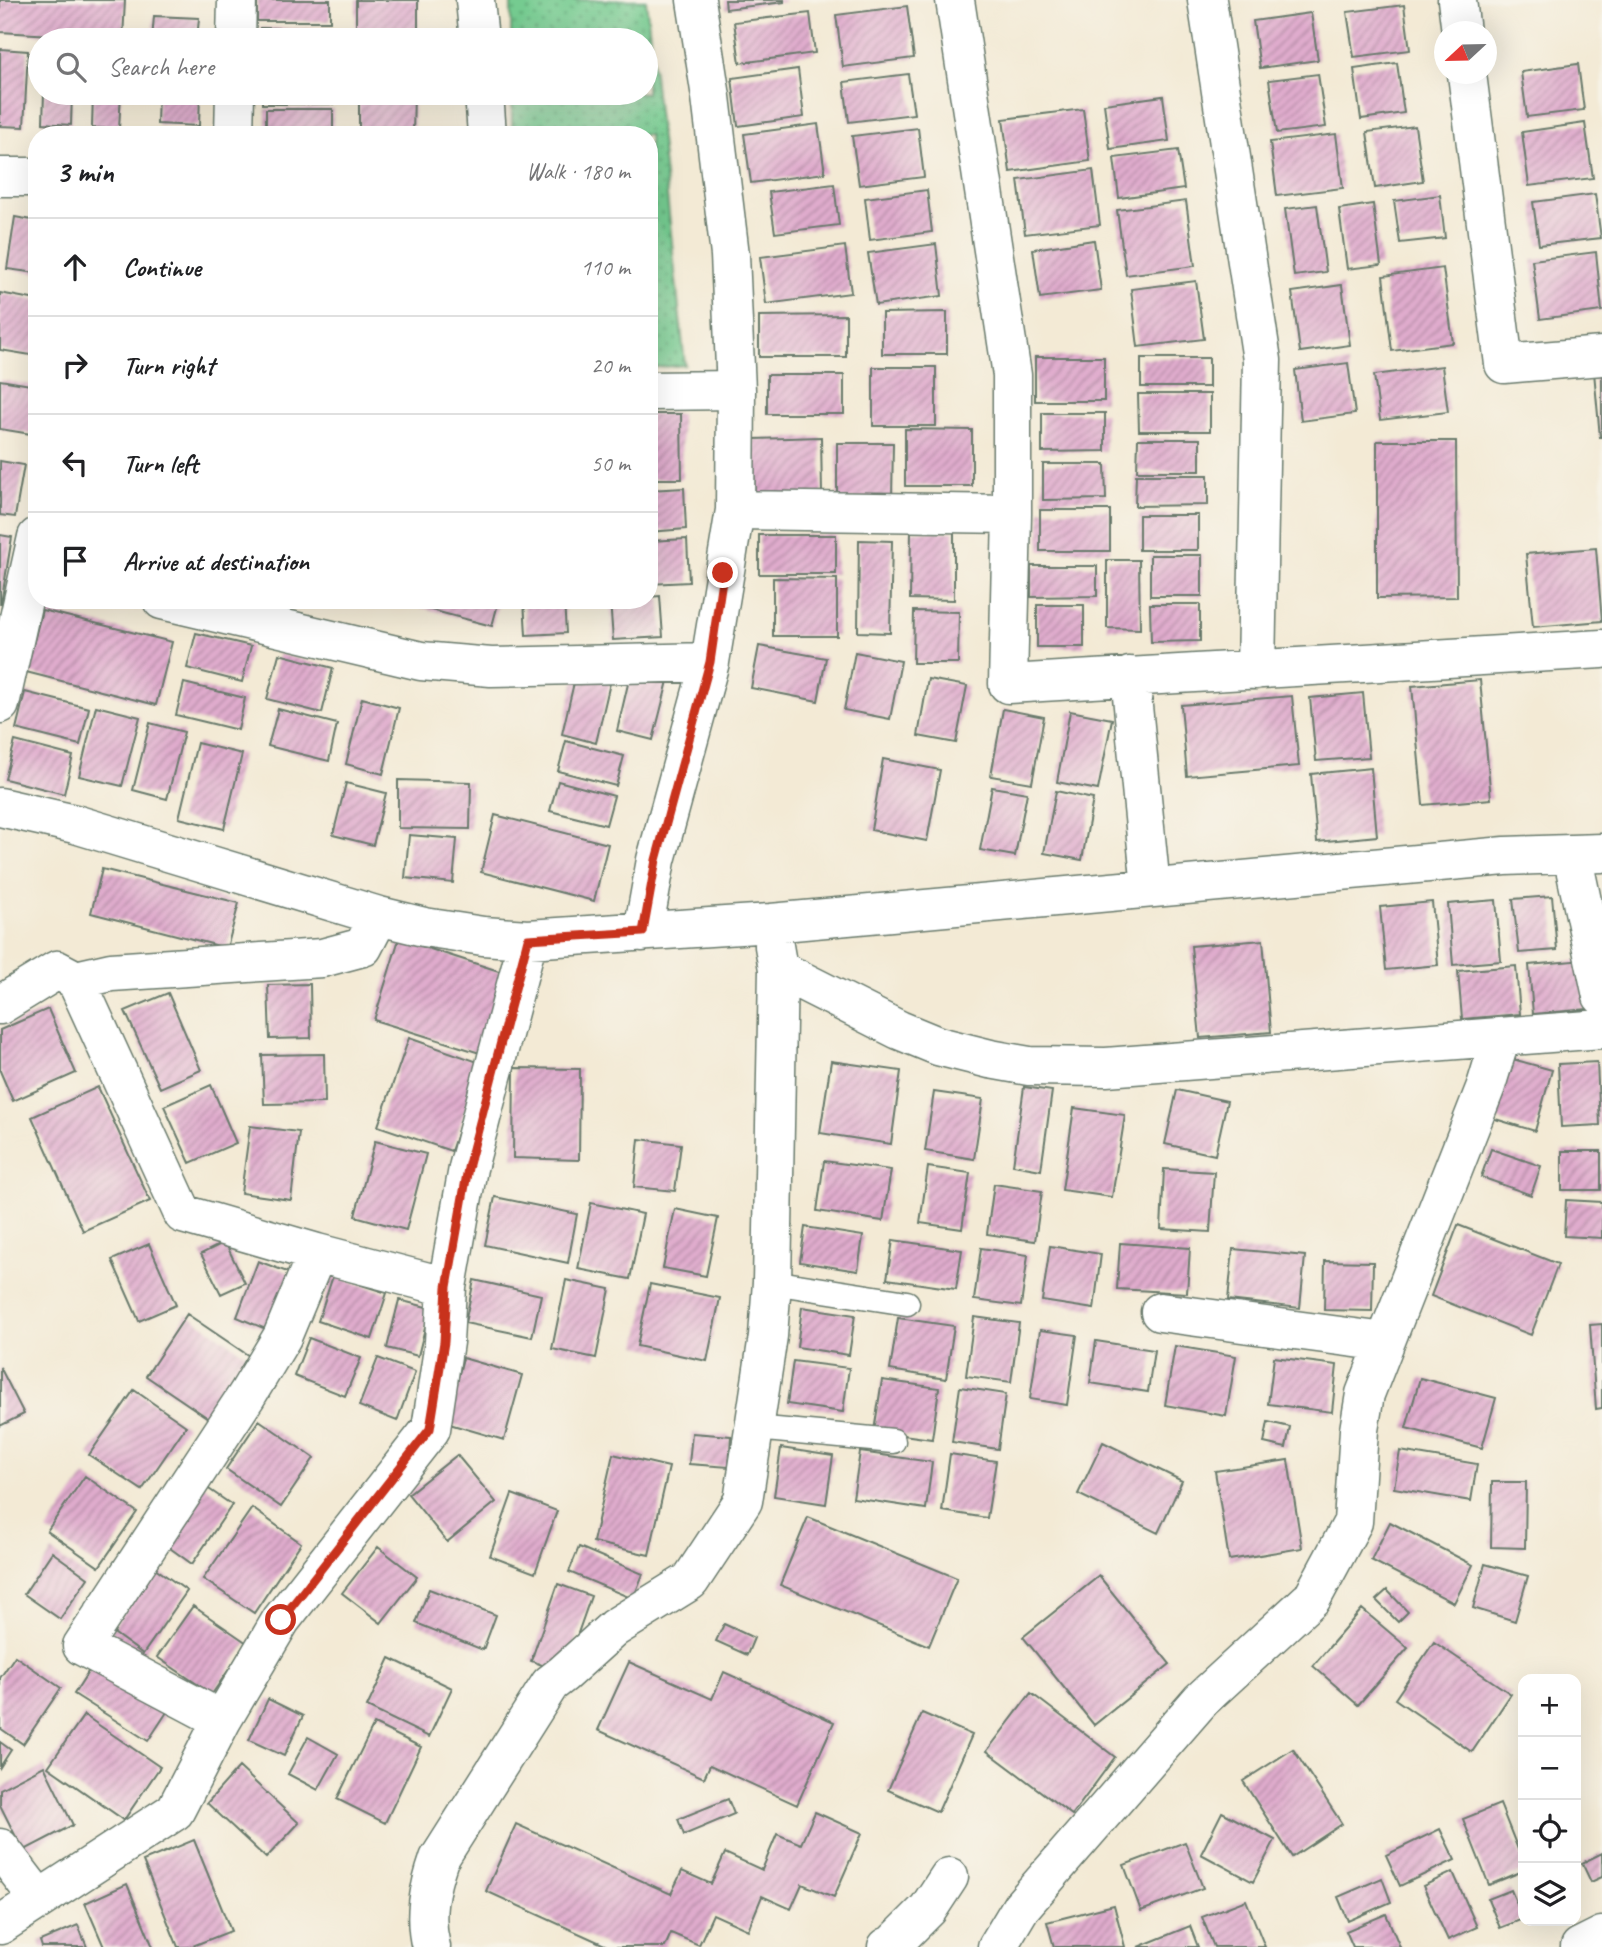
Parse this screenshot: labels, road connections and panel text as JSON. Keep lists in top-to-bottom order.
{
  "north": "left",
  "page": {
    "search": "Search here",
    "heading": ["3 min", "Walk · 180 m"],
    "list": [
      ["Continue", "110 m"],
      ["Turn right", "20 m"],
      ["Turn left", "50 m"],
      "Arrive at destination"
    ],
    "map_buttons": ["+", "−"]
  }
}
